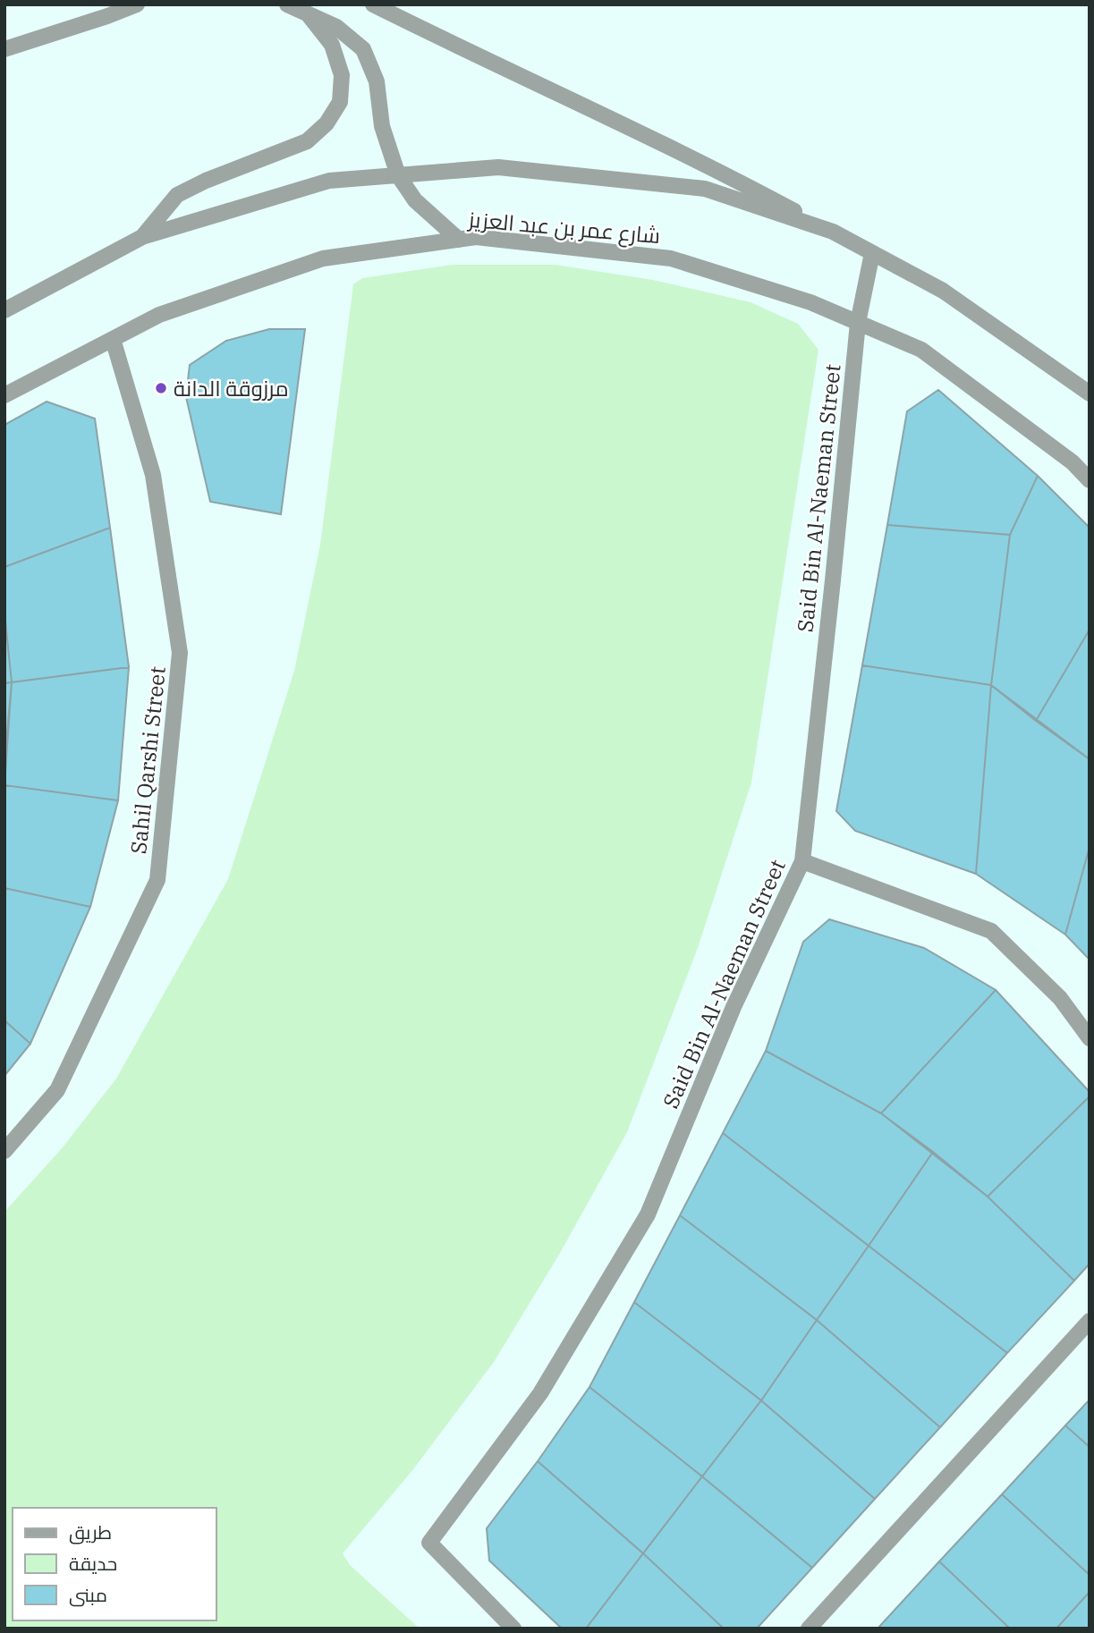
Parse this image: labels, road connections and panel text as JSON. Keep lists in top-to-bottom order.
{
  "streets": {
    "street": ["شارع عمر بن عبد العزيز", "Said Bin Al-Naeman Street", "Sahil Qarshi Street"]
  },
  "crossings": [
    ["شارع عمر بن عبد العزيز", "Said Bin Al-Naeman Street"],
    ["شارع عمر بن عبد العزيز", "Sahil Qarshi Street"]
  ],
  "places": ["مرزوقة الدانة"],
  "legend": ["طريق", "حديقة", "مبنى"]
}
